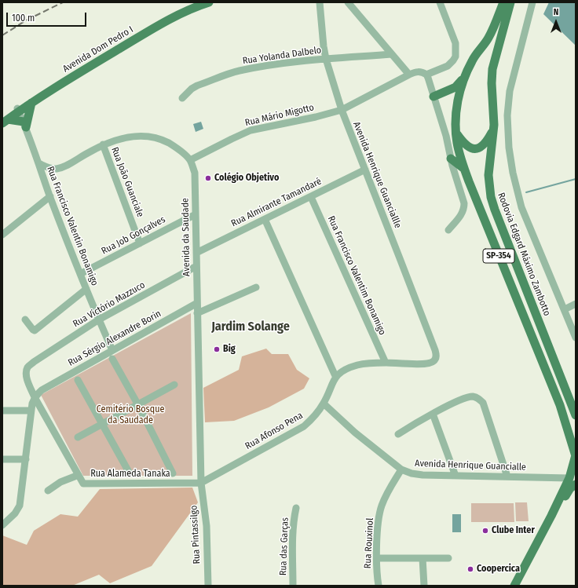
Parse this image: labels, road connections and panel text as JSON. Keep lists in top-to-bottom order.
{
  "streets": {
    "main road": ["Avenida Dom Pedro I", "Rodovia Edgard Máximo Zambotto", "SP-354"],
    "street": [
      "Rua Yolanda Dalbelo",
      "Rua Mário Migotto",
      "Avenida Henrique Guanciallle",
      "Rua João Guanciale",
      "Rua Almirante Tamandaré",
      "Rua Francisco Valentin Bonamigo",
      "Rua Job Gonçalves",
      "Avenida da Saudade",
      "Rua Francisco Valentim Bonamigo",
      "Rua Victório Mazzuco",
      "Rua Sérgio Alexandre Borin",
      "Rua Afonso Pena",
      "Avenida Henrique Guancialle",
      "Rua Alameda Tanaka",
      "Rua Pintassilgo",
      "Rua Rouxinol",
      "Rua das Garças"
    ]
  },
  "crossings": [
    ["Avenida Dom Pedro I", "Rua Francisco Valentin Bonamigo"],
    ["Rua Yolanda Dalbelo", "Avenida Henrique Guanciallle"],
    ["Rua Mário Migotto", "Avenida Henrique Guanciallle"],
    ["Rua Mário Migotto", "Avenida da Saudade"],
    ["Avenida Henrique Guanciallle", "Rua Almirante Tamandaré"],
    ["Avenida Henrique Guanciallle", "Rua Francisco Valentim Bonamigo"],
    ["Rua João Guanciale", "Rua Job Gonçalves"],
    ["Rua João Guanciale", "Avenida da Saudade"],
    ["Rua Almirante Tamandaré", "Avenida da Saudade"],
    ["Rua Almirante Tamandaré", "Rua Francisco Valentim Bonamigo"],
    ["Rua Francisco Valentin Bonamigo", "Rua Job Gonçalves"],
    ["Rua Francisco Valentin Bonamigo", "Avenida da Saudade"],
    ["Rua Francisco Valentin Bonamigo", "Rua Victório Mazzuco"],
    ["Rua Francisco Valentin Bonamigo", "Rua Sérgio Alexandre Borin"],
    ["Rua Job Gonçalves", "Avenida da Saudade"],
    ["Avenida da Saudade", "Rua Victório Mazzuco"],
    ["Avenida da Saudade", "Rua Sérgio Alexandre Borin"],
    ["Avenida da Saudade", "Rua Afonso Pena"],
    ["Avenida da Saudade", "Rua Alameda Tanaka"],
    ["Avenida da Saudade", "Rua Pintassilgo"],
    ["Rua Victório Mazzuco", "Rua Alameda Tanaka"],
    ["Rua Sérgio Alexandre Borin", "Rua Alameda Tanaka"],
    ["Rua Afonso Pena", "Avenida Henrique Guancialle"],
    ["Rua Afonso Pena", "Rua Alameda Tanaka"],
    ["Rua Afonso Pena", "Rua Pintassilgo"],
    ["Avenida Henrique Guancialle", "Rua Rouxinol"],
    ["Rua Alameda Tanaka", "Rua Pintassilgo"]
  ],
  "districts": ["Jardim Solange"],
  "parks": ["Cemitério Bosque da Saudade"],
  "places": [
    "Colégio Objetivo",
    "Big",
    "Clube Inter",
    "Coopercica"
  ],
  "scale_bar": "100 m",
  "north": "top"
}
